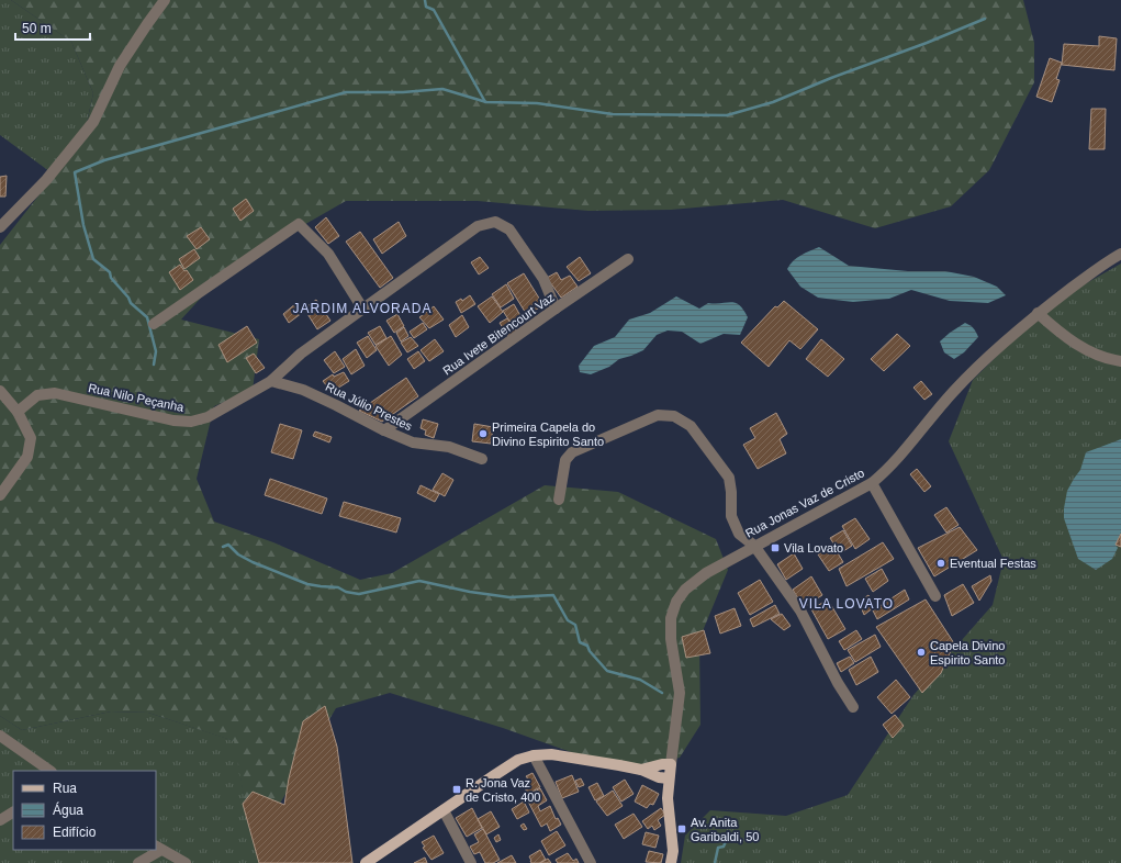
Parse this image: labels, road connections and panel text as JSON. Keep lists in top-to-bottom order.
{
  "streets": {
    "street": [
      "Rua Ivete Bitencourt Vaz",
      "Rua Nilo Peçanha",
      "Rua Júlio Prestes",
      "Rua Jonas Vaz de Cristo"
    ]
  },
  "crossings": [
    ["Rua Ivete Bitencourt Vaz", "Rua Nilo Peçanha"],
    ["Rua Ivete Bitencourt Vaz", "Rua Júlio Prestes"],
    ["Rua Nilo Peçanha", "Rua Júlio Prestes"]
  ],
  "districts": ["JARDIM ALVORADA", "VILA LOVATO"],
  "places": {
    "other": ["Primeira Capela do Divino Espirito Santo", "Eventual Festas", "Capela Divino Espirito Santo"],
    "transit": ["Vila Lovato", "R. Jona Vaz de Cristo, 400", "Av. Anita Garibaldi, 50"]
  },
  "legend": ["Rua", "Água", "Edifício"],
  "scale_bar": "50 m"
}
